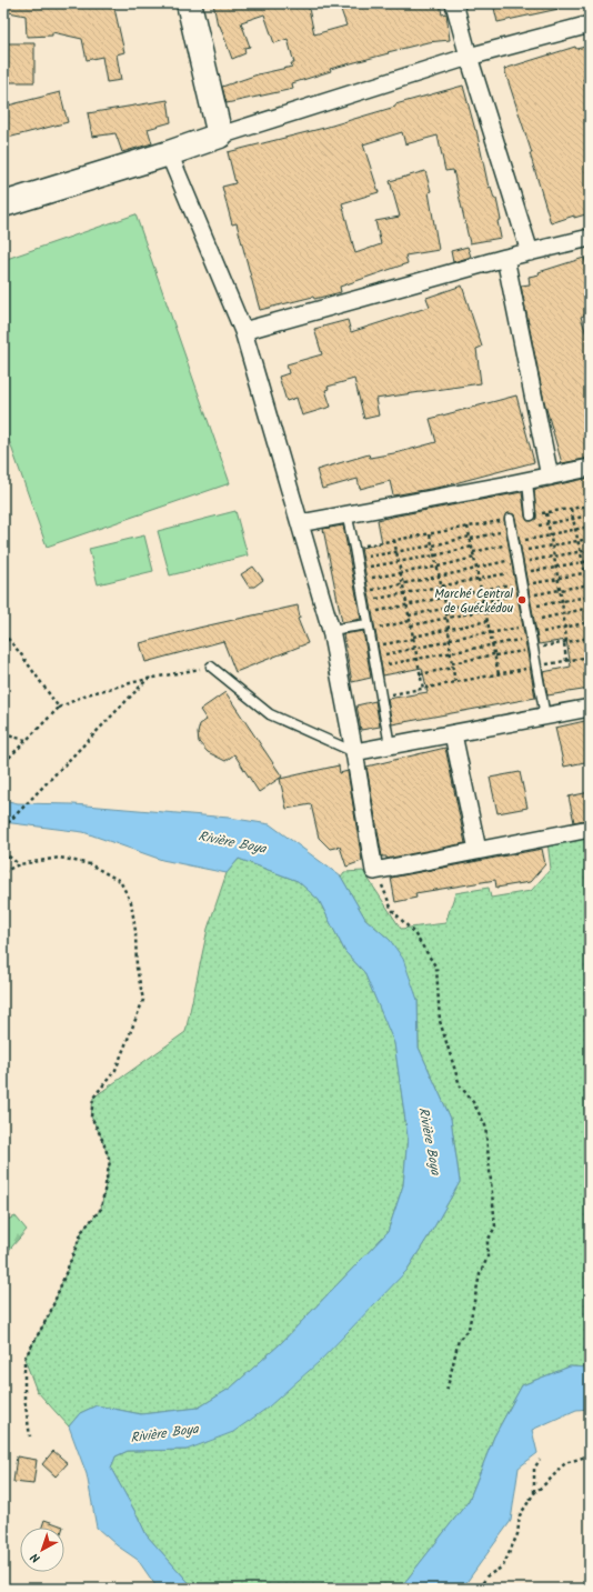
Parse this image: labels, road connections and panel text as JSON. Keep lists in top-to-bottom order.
{
  "water": ["Rivière Boya"],
  "places": ["Marché Central de Guéckédou"],
  "north": "bottom left"
}
